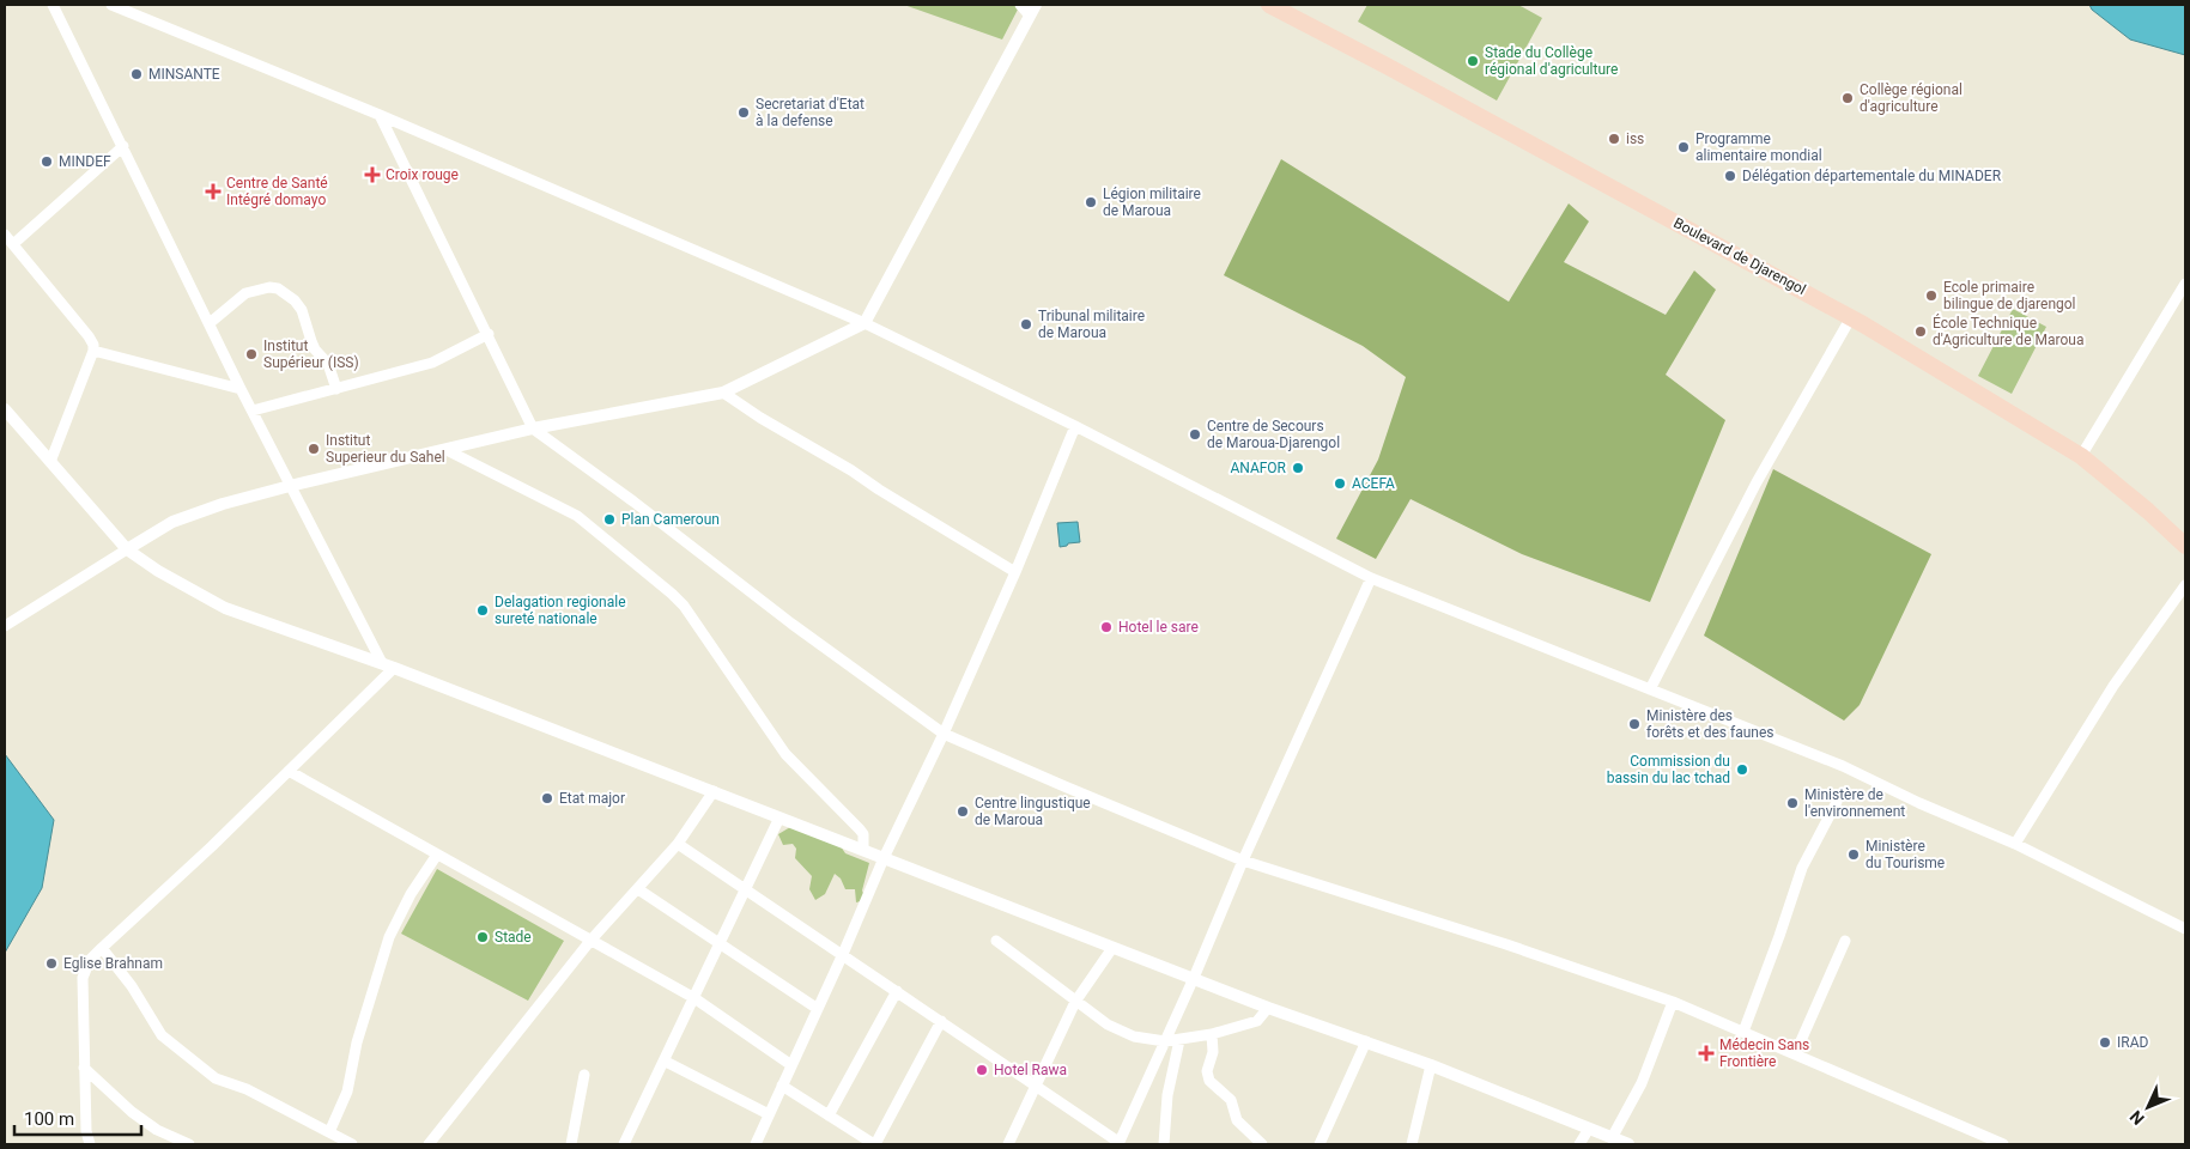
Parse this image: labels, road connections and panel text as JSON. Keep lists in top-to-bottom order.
{
  "streets": {
    "main road": ["Boulevard de Djarengol"]
  },
  "places": {
    "other": [
      "Stade du Collège régional d'agriculture",
      "MINSANTE",
      "Collège régional d'agriculture",
      "Secretariat d'Etat à la defense",
      "iss",
      "Programme alimentaire mondial",
      "MINDEF",
      "Délégation départementale du MINADER",
      "Légion militaire de Maroua",
      "Ecole primaire bilingue de djarengol",
      "Tribunal militaire de Maroua",
      "École Technique d'Agriculture de Maroua",
      "Institut Supérieur (ISS)",
      "Centre de Secours de Maroua-Djarengol",
      "Institut Superieur du Sahel",
      "ANAFOR",
      "ACEFA",
      "Plan Cameroun",
      "Delagation regionale sureté nationale",
      "Hotel le sare",
      "Ministère des forêts et des faunes",
      "Commission du bassin du lac tchad",
      "Etat major",
      "Ministère de l'environnement",
      "Centre lingustique de Maroua",
      "Ministère du Tourisme",
      "Stade",
      "Eglise Brahnam",
      "IRAD",
      "Hotel Rawa"
    ],
    "health": ["Croix rouge", "Centre de Santé Intégré domayo", "Médecin Sans Frontière"]
  },
  "scale_bar": "100 m",
  "north": "bottom left"
}
